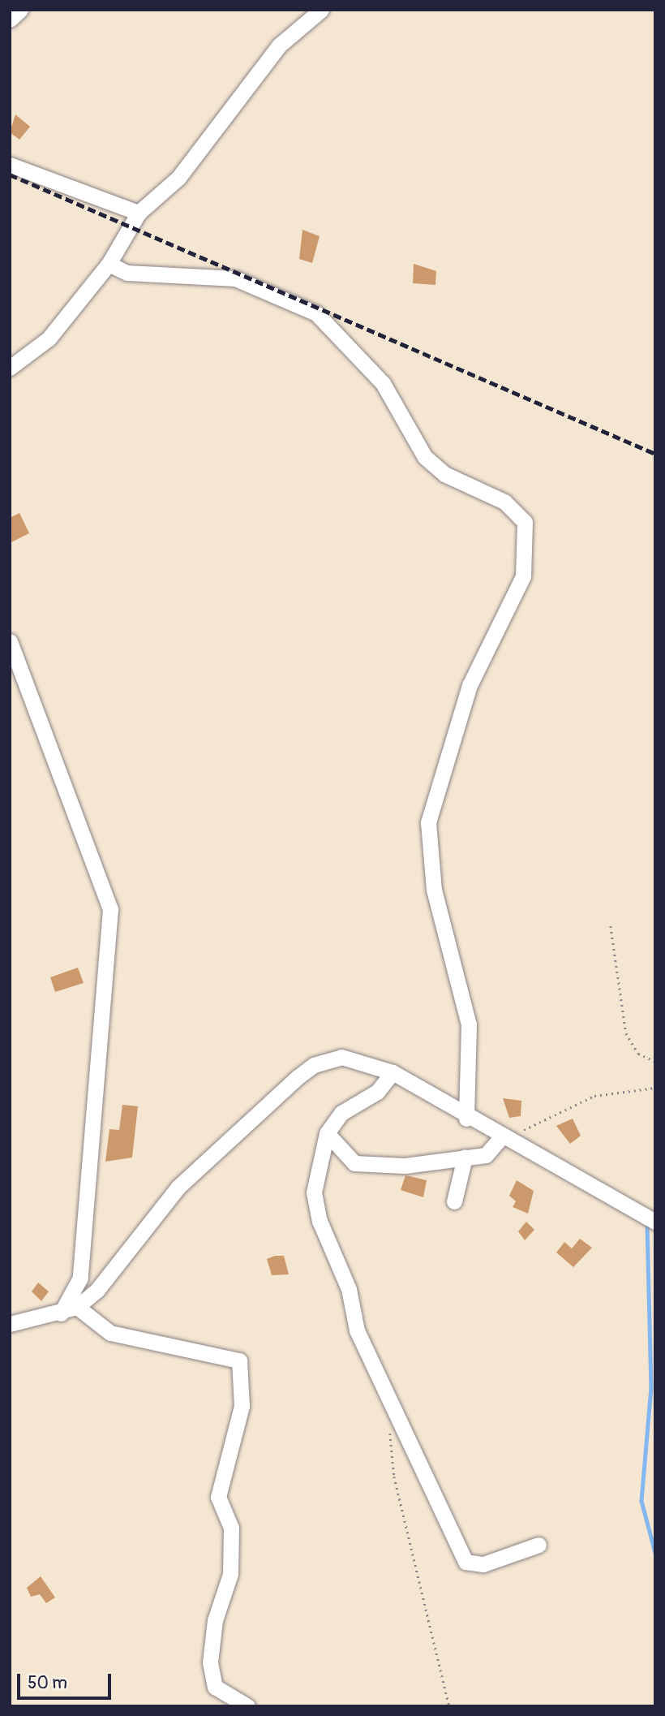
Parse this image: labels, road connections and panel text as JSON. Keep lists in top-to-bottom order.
{
  "scale_bar": "50 m"
}
